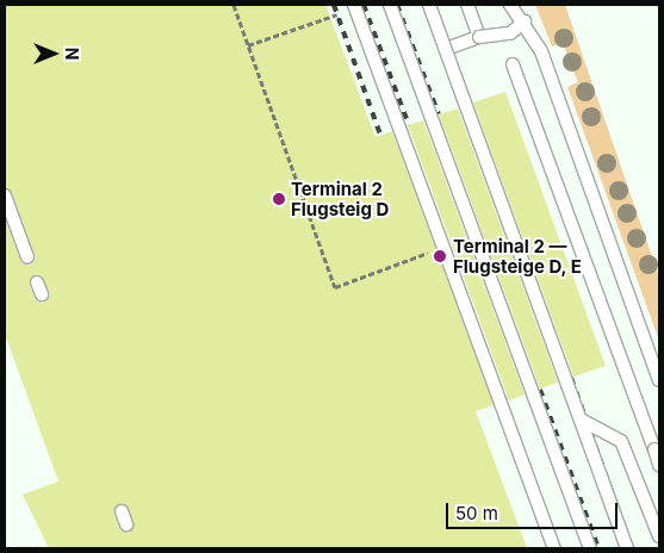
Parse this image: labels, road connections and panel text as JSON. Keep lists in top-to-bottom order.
{
  "places": ["Terminal 2 Flugsteig D", "Terminal 2 — Flugsteige D, E"],
  "scale_bar": "50 m",
  "north": "right"
}
